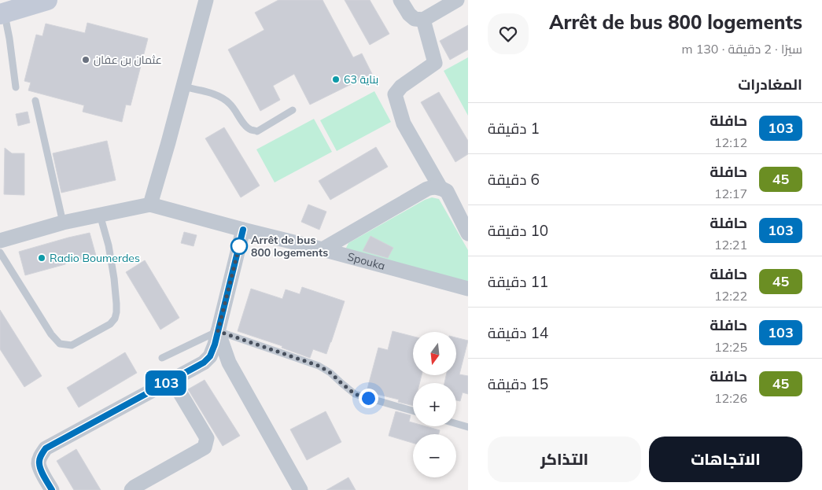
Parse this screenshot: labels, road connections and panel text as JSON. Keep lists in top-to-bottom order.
{
  "streets": {
    "street": ["Spouka"]
  },
  "places": [
    "عثمان بن عفان",
    "بناية 63",
    "Arrêt de bus 800 logements",
    "Radio Boumerdes"
  ],
  "lines": ["bus line 103"],
  "north": "bottom",
  "page": {
    "heading": [
      ["Arrêt de bus 800 logements", "سيرًا · 2 دقيقة · 130 m"],
      "المغادرات"
    ],
    "on_map": "103",
    "list": [
      {
        "mark": "103",
        "name": "حافلة",
        "note": "12:12",
        "value": "1 دقيقة"
      },
      {
        "mark": "45",
        "name": "حافلة",
        "note": "12:17",
        "value": "6 دقيقة"
      },
      {
        "mark": "103",
        "name": "حافلة",
        "note": "12:21",
        "value": "10 دقيقة"
      },
      {
        "mark": "45",
        "name": "حافلة",
        "note": "12:22",
        "value": "11 دقيقة"
      },
      {
        "mark": "103",
        "name": "حافلة",
        "note": "12:25",
        "value": "14 دقيقة"
      },
      {
        "mark": "45",
        "name": "حافلة",
        "note": "12:26",
        "value": "15 دقيقة"
      }
    ],
    "map_buttons": ["+", "−"],
    "buttons": ["الاتجاهات", "التذاكر"]
  }
}
